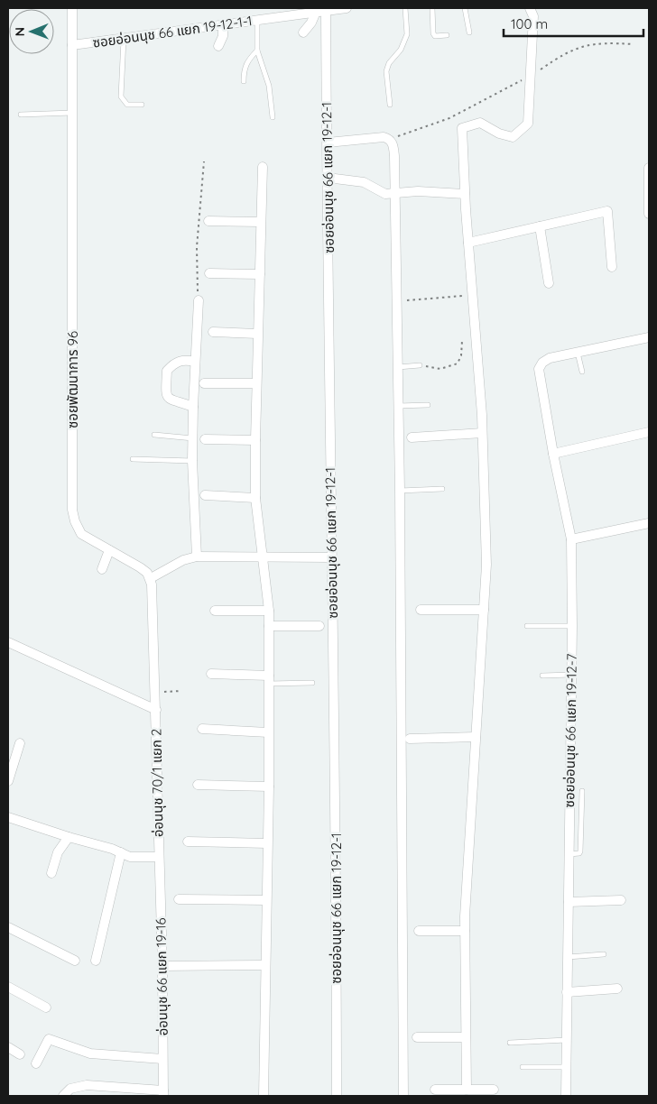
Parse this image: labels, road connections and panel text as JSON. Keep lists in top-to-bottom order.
{
  "streets": {
    "street": [
      "ซอยอ่อนนุช 66 แยก 19-12-1-1",
      "ซอยอ่อนนุช 66 แยก 19-12-1",
      "ซอยพัฒนาการ 96",
      "ซอยอ่อนนุช 66 แยก 19-12-7",
      "อ่อนนุช 70/1 แยก 2",
      "อ่อนนุช 66 แยก 19-16"
    ]
  },
  "crossings": [
    ["ซอยอ่อนนุช 66 แยก 19-12-1-1", "ซอยอ่อนนุช 66 แยก 19-12-1"],
    ["ซอยอ่อนนุช 66 แยก 19-12-1-1", "ซอยพัฒนาการ 96"],
    ["อ่อนนุช 70/1 แยก 2", "อ่อนนุช 66 แยก 19-16"]
  ],
  "scale_bar": "100 m",
  "north": "left"
}
